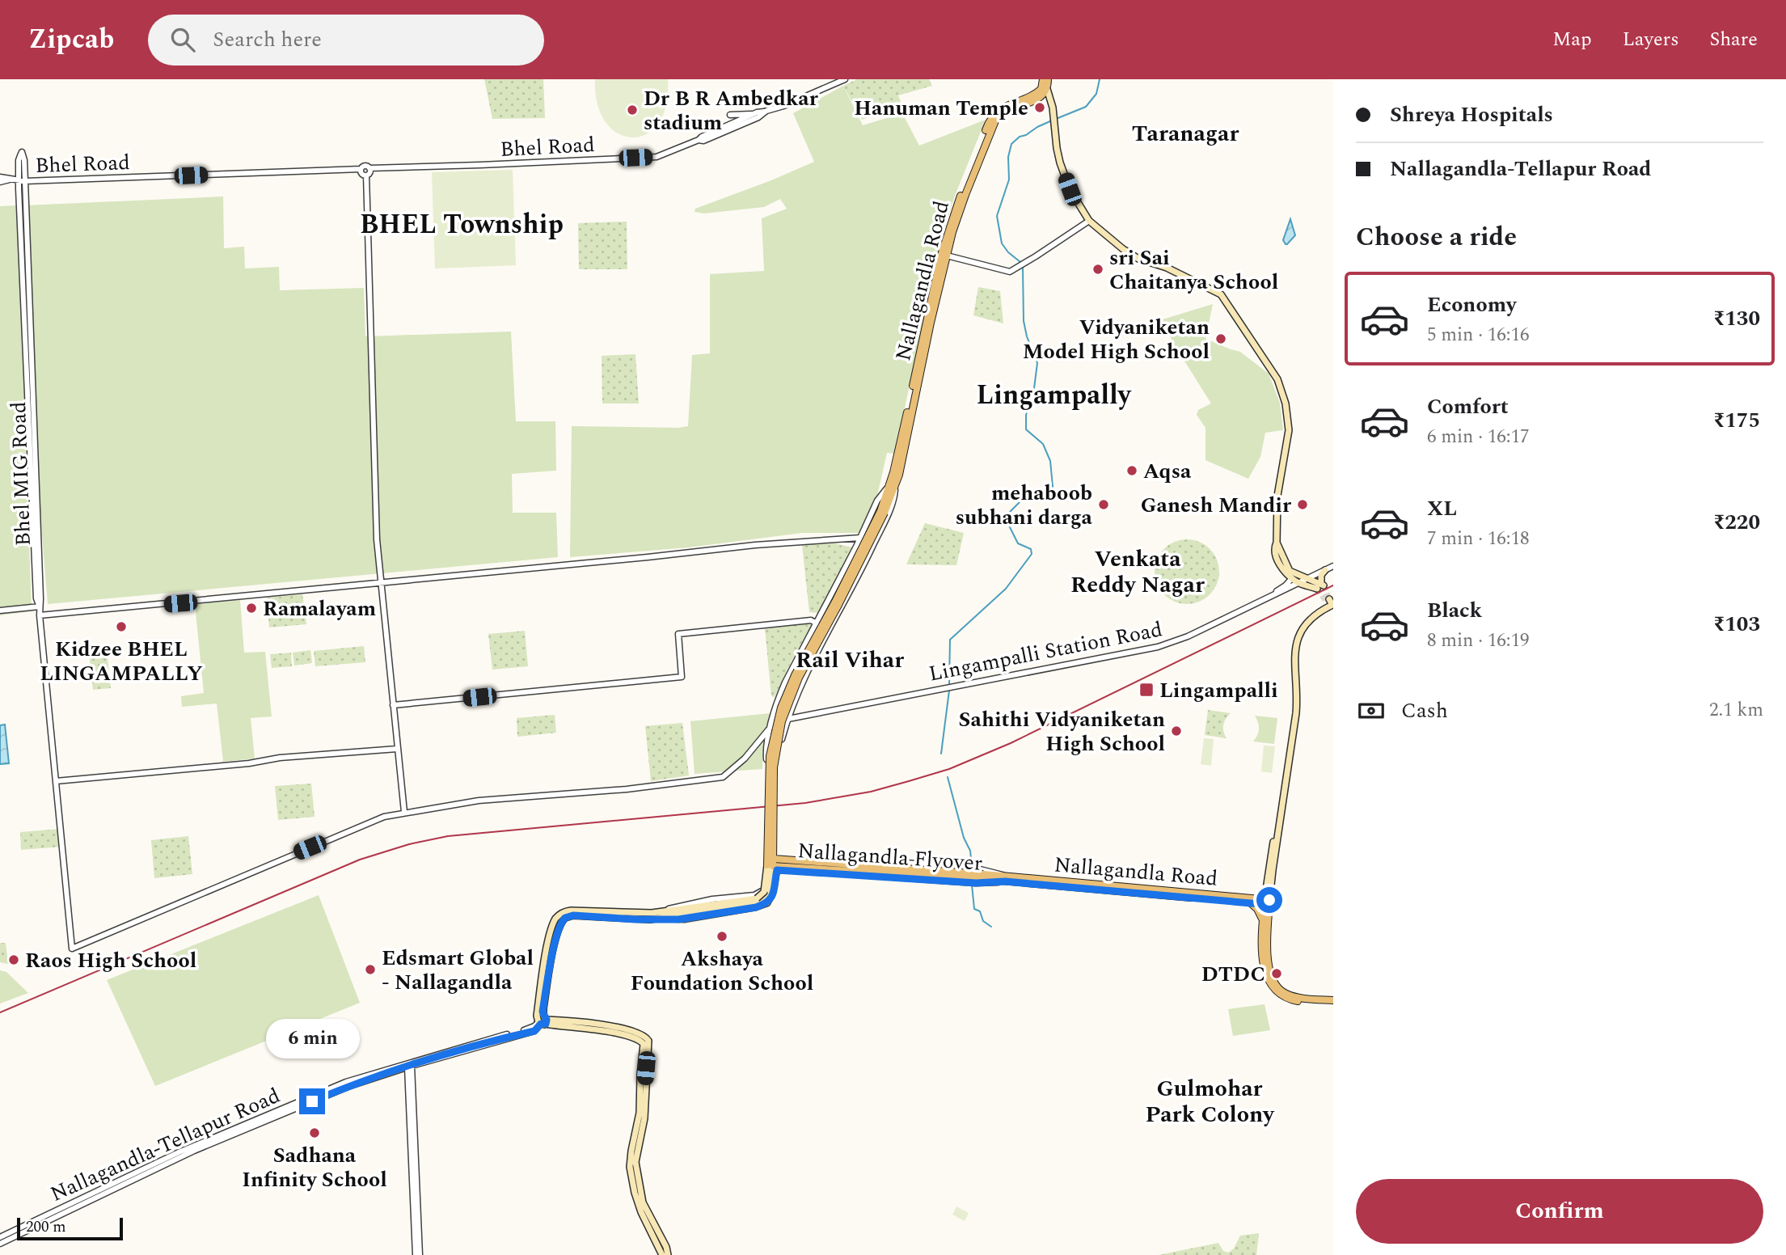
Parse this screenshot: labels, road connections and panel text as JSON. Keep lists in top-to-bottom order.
{
  "streets": {
    "main road": ["Nallagandla Road", "Nallagandla Flyover"],
    "street": [
      "Bhel Road",
      "Bhel MIG Road",
      "Lingampalli Station Road",
      "Nallagandla-Tellapur Road"
    ]
  },
  "crossings": [
    ["Bhel Road", "Bhel MIG Road"],
    ["Nallagandla Road", "Nallagandla Flyover"],
    ["Nallagandla Flyover", "Nallagandla-Tellapur Road"]
  ],
  "districts": [
    "Taranagar",
    "BHEL Township",
    "Lingampally",
    "Venkata Reddy Nagar",
    "Rail Vihar",
    "Gulmohar Park Colony"
  ],
  "places": {
    "other": [
      "Hanuman Temple",
      "Dr B R Ambedkar stadium",
      "sri Sai Chaitanya School",
      "Vidyaniketan Model High School",
      "Aqsa",
      "mehaboob subhani darga",
      "Ganesh Mandir",
      "Ramalayam",
      "Kidzee BHEL LINGAMPALLY",
      "Sahithi Vidyaniketan High School",
      "Akshaya Foundation School",
      "Raos High School",
      "Edsmart Global - Nallagandla",
      "DTDC",
      "Sadhana Infinity School"
    ],
    "transit": ["Lingampalli"]
  },
  "scale_bar": "200 m",
  "page": {
    "header": "Zipcab",
    "search": "Search here",
    "nav": ["Map", "Layers", "Share"],
    "banner": ["Shreya Hospitals", "Nallagandla-Tellapur Road"],
    "heading": "Choose a ride",
    "list": [
      {
        "name": "Economy",
        "note": "5 min · 16:16",
        "value": "₹130"
      },
      {
        "name": "Comfort",
        "note": "6 min · 16:17",
        "value": "₹175"
      },
      {
        "name": "XL",
        "note": "7 min · 16:18",
        "value": "₹220"
      },
      {
        "name": "Black",
        "note": "8 min · 16:19",
        "value": "₹103"
      }
    ],
    "pay": ["Cash", "2.1 km"],
    "bubble": "6 min",
    "buttons": "Confirm",
    "scale": "200 m"
  }
}
